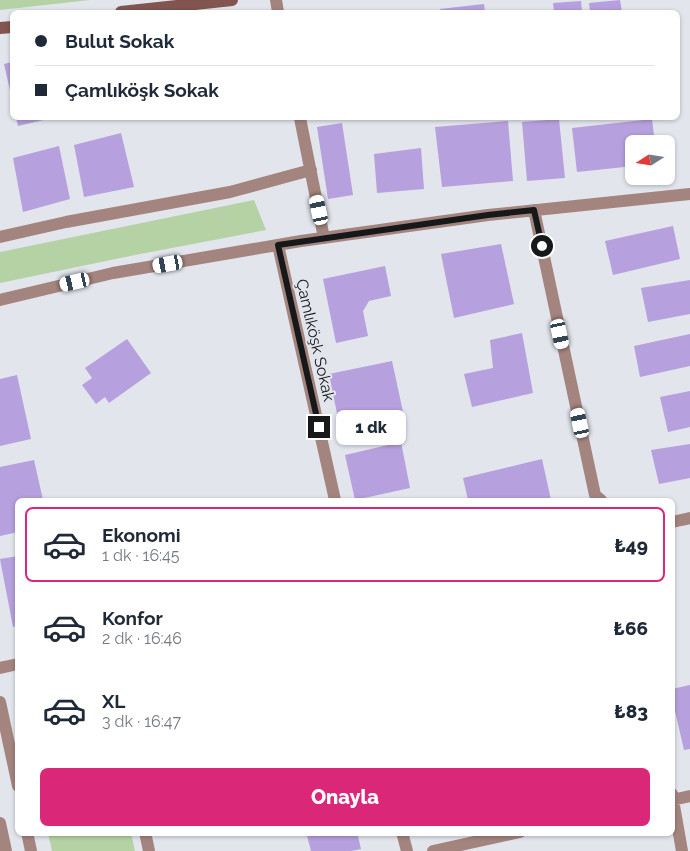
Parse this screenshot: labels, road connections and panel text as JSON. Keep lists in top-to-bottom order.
{
  "streets": {
    "street": ["Çamlıköşk Sokak"]
  },
  "north": "left",
  "page": {
    "banner": ["Bulut Sokak", "Çamlıköşk Sokak"],
    "bubble": "1 dk",
    "list": [
      {
        "name": "Ekonomi",
        "note": "1 dk · 16:45",
        "value": "₺49"
      },
      {
        "name": "Konfor",
        "note": "2 dk · 16:46",
        "value": "₺66"
      },
      {
        "name": "XL",
        "note": "3 dk · 16:47",
        "value": "₺83"
      }
    ],
    "buttons": "Onayla"
  }
}
